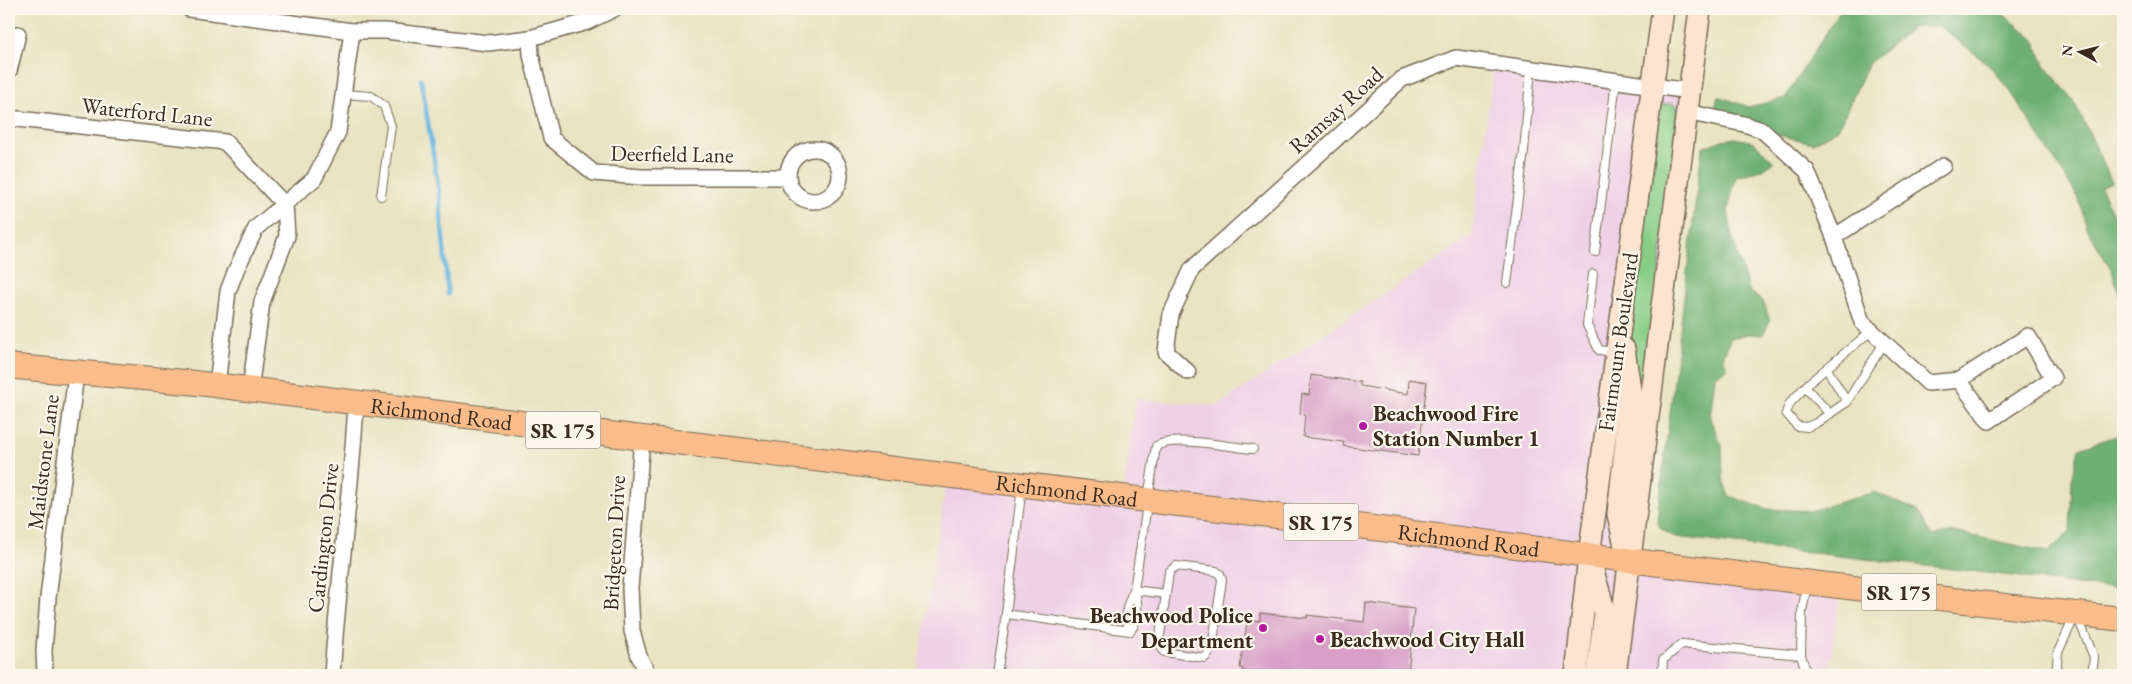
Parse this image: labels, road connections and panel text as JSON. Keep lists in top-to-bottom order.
{
  "streets": {
    "main road": ["Richmond Road", "SR 175"],
    "street": [
      "Ramsay Road",
      "Waterford Lane",
      "Deerfield Lane",
      "Fairmount Boulevard",
      "Maidstone Lane",
      "Cardington Drive",
      "Bridgeton Drive"
    ]
  },
  "crossings": [
    ["Ramsay Road", "Fairmount Boulevard"],
    ["Fairmount Boulevard", "Richmond Road"],
    ["Richmond Road", "Maidstone Lane"],
    ["Richmond Road", "Cardington Drive"],
    ["Richmond Road", "Bridgeton Drive"]
  ],
  "places": ["Beachwood Fire Station Number 1", "Beachwood Police Department", "Beachwood City Hall"],
  "north": "left"
}
